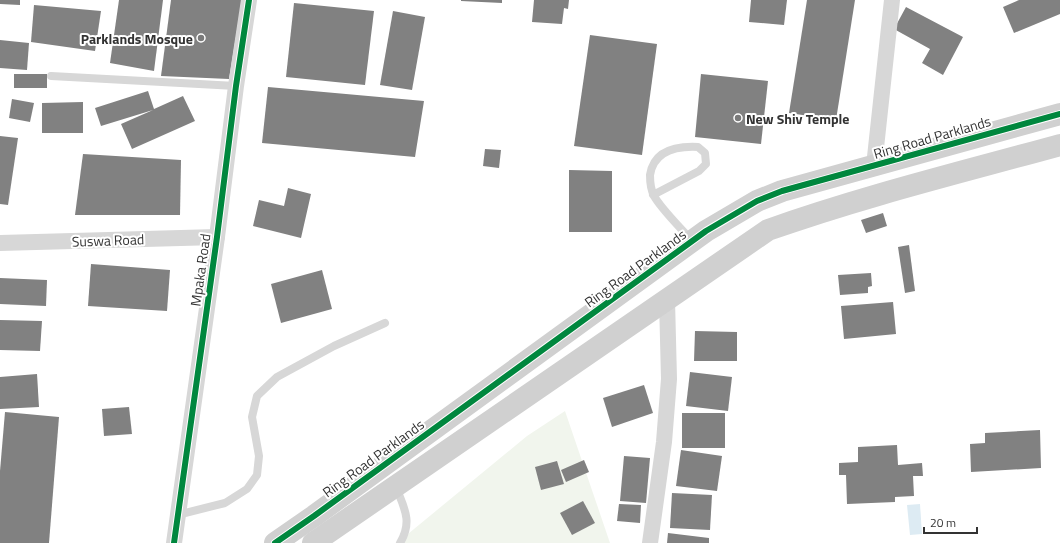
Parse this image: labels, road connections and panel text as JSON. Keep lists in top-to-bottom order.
{
  "streets": {
    "street": ["Ring Road Parklands", "Suswa Road", "Mpaka Road"]
  },
  "crossings": [
    ["Suswa Road", "Mpaka Road"]
  ],
  "places": ["Parklands Mosque", "New Shiv Temple"],
  "scale_bar": "20 m"
}
